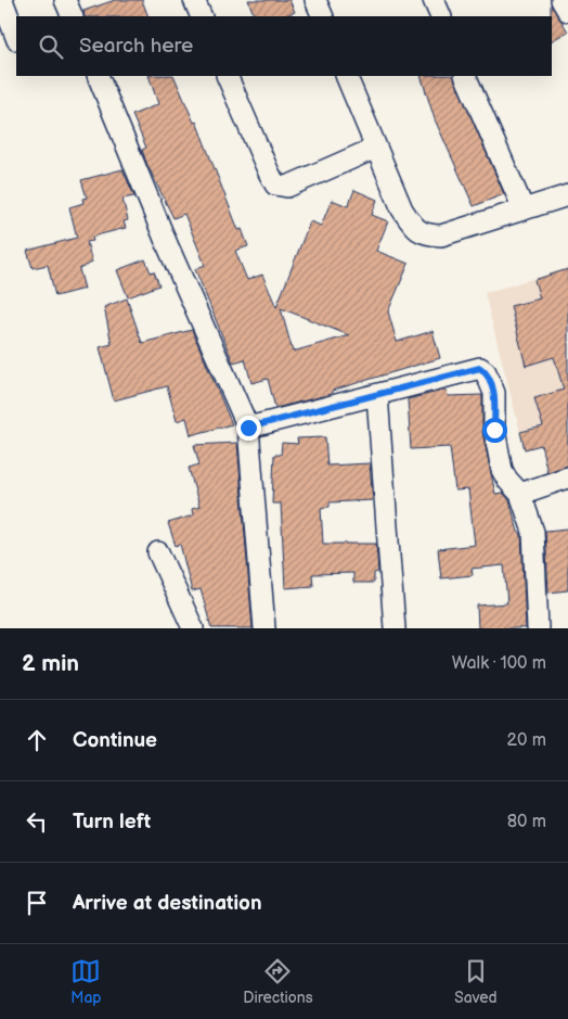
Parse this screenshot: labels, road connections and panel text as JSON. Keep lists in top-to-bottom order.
{
  "page": {
    "search": "Search here",
    "heading": ["2 min", "Walk · 100 m"],
    "list": [
      ["Continue", "20 m"],
      ["Turn left", "80 m"],
      "Arrive at destination"
    ],
    "nav": ["Map", "Directions", "Saved"]
  }
}
